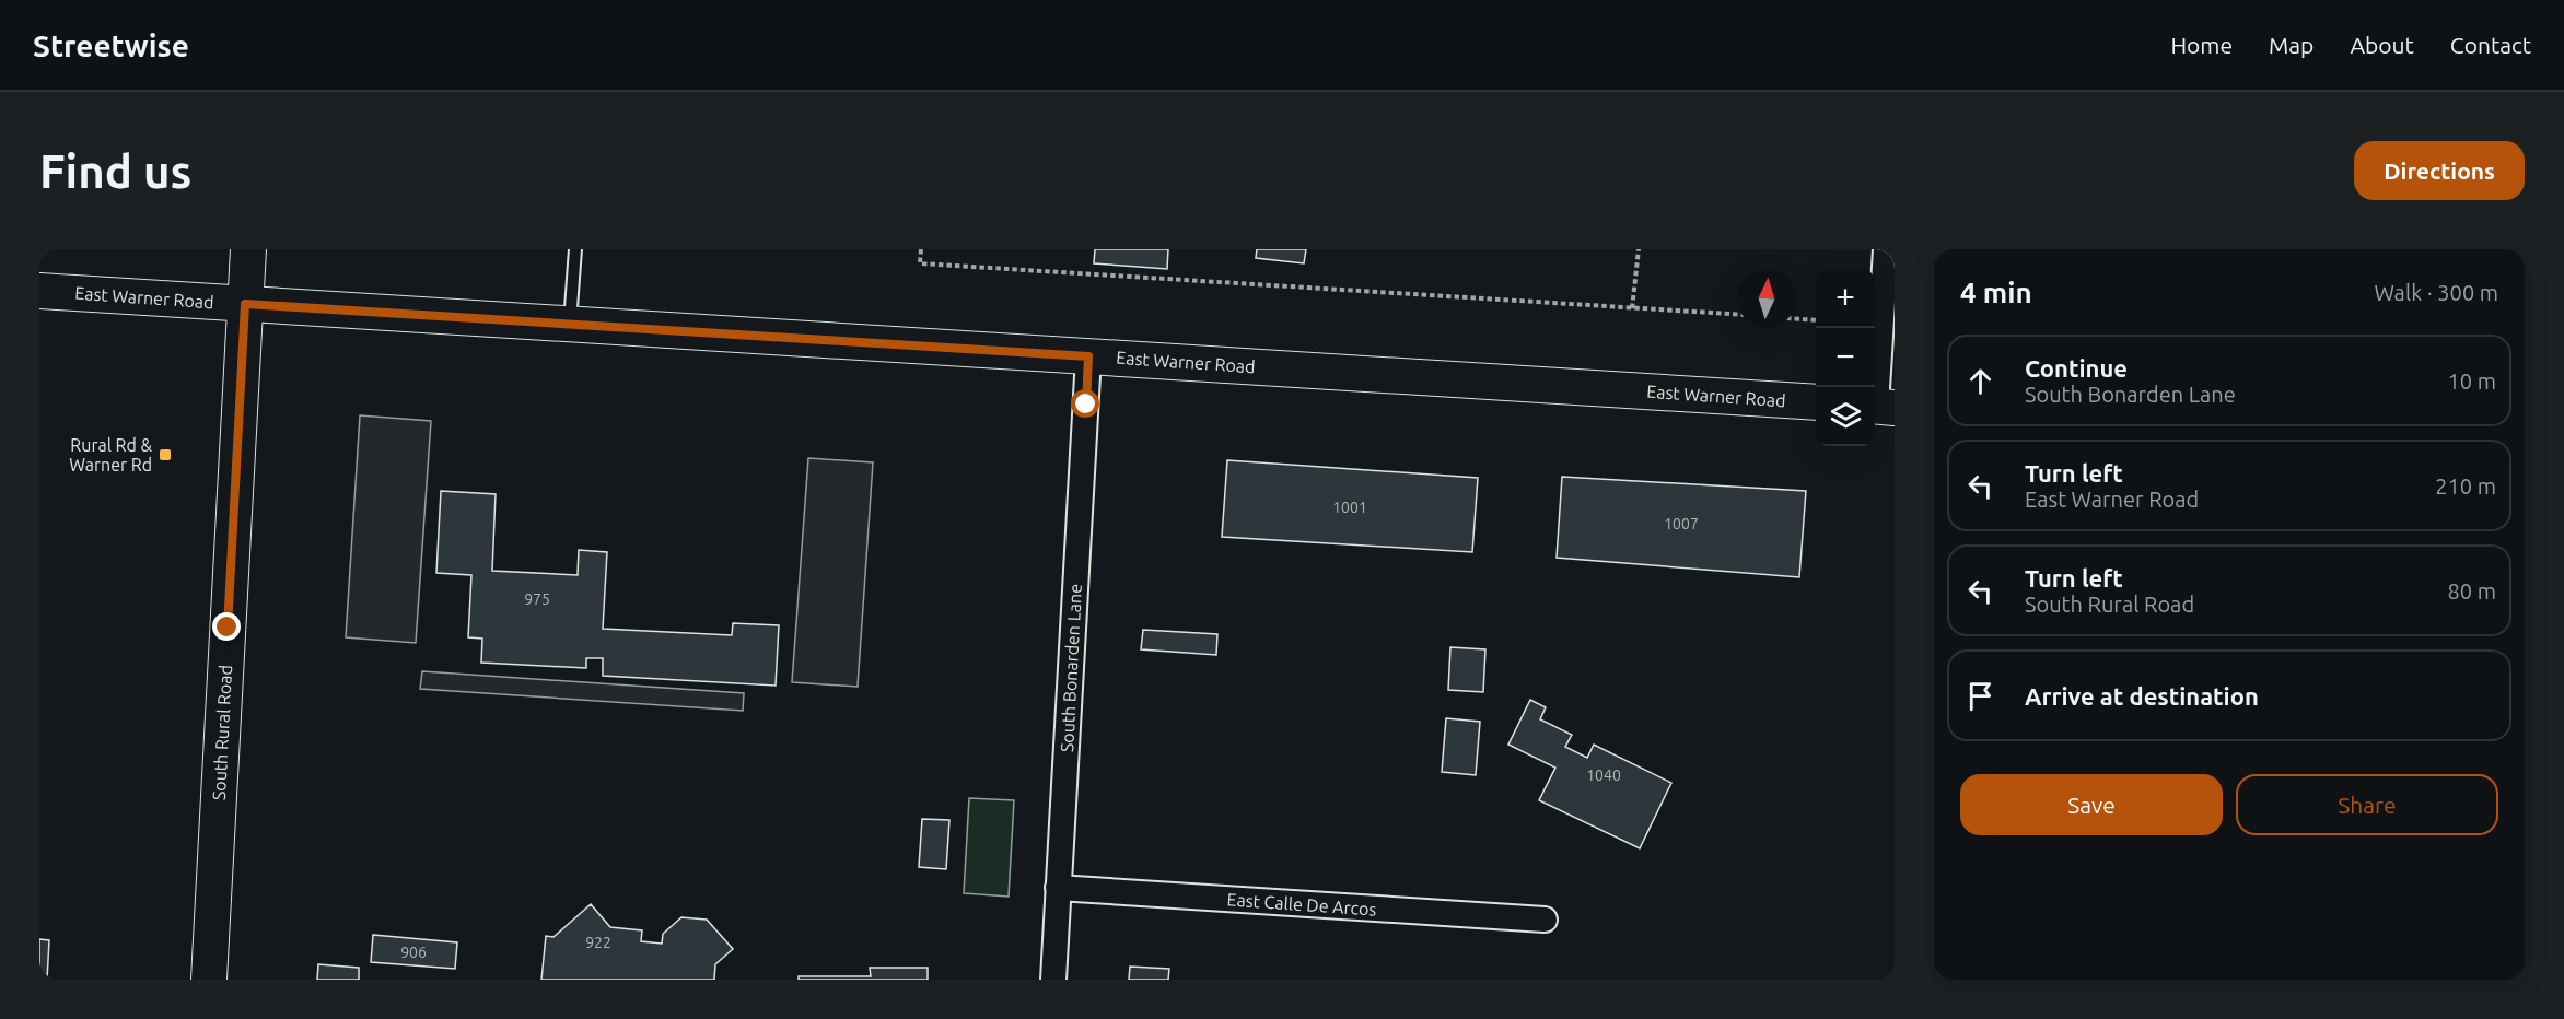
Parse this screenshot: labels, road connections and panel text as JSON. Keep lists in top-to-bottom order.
{
  "streets": {
    "main road": ["East Warner Road", "South Rural Road"],
    "street": ["South Bonarden Lane", "East Calle De Arcos"]
  },
  "crossings": [
    ["East Warner Road", "South Bonarden Lane"],
    ["East Warner Road", "South Rural Road"],
    ["South Bonarden Lane", "East Calle De Arcos"]
  ],
  "places": {
    "transit": ["Rural Rd & Warner Rd"]
  },
  "house_numbers": [
    "1001",
    "1007",
    "975",
    "1040",
    "922",
    "906"
  ],
  "north": "top",
  "page": {
    "header": "Streetwise",
    "nav": [
      "Home",
      "Map",
      "About",
      "Contact"
    ],
    "buttons": [
      "Directions",
      ["Save", "Share"]
    ],
    "title": "Find us",
    "heading": ["4 min", "Walk · 300 m"],
    "map_buttons": ["+", "−"],
    "list": [
      ["Continue", "South Bonarden Lane", "10 m"],
      ["Turn left", "East Warner Road", "210 m"],
      ["Turn left", "South Rural Road", "80 m"],
      "Arrive at destination"
    ]
  }
}
